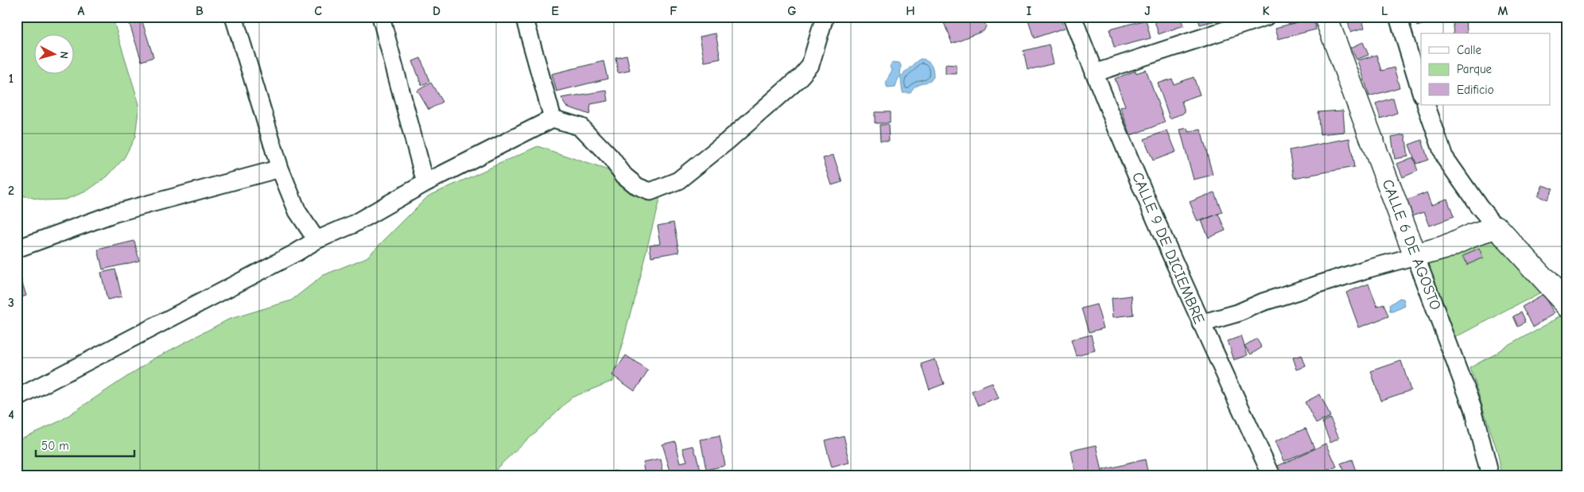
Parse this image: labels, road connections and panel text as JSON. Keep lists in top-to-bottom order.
{
  "streets": {
    "main road": ["CALLE 6 DE AGOSTO"],
    "street": ["CALLE 9 DE DICIEMBRE"]
  },
  "legend": ["Calle", "Parque", "Edificio"],
  "scale_bar": "50 m",
  "north": "right",
  "grid": {
    "columns": [
      "A",
      "B",
      "C",
      "D",
      "E",
      "F",
      "G",
      "H",
      "I",
      "J",
      "K",
      "L",
      "M"
    ],
    "rows": [
      "1",
      "2",
      "3",
      "4"
    ]
  }
}
